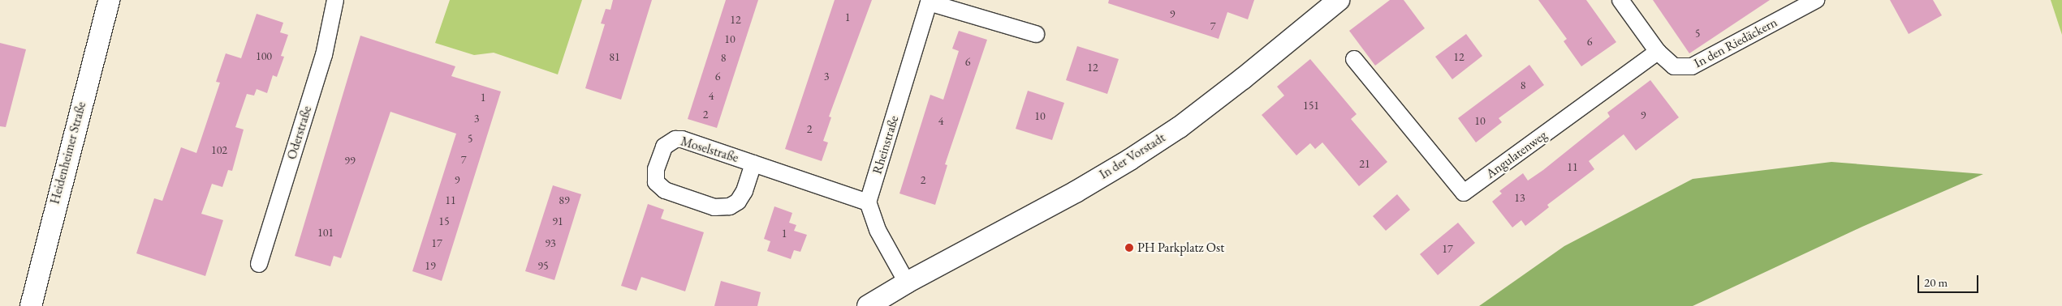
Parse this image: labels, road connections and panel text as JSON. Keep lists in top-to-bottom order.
{
  "streets": {
    "street": [
      "In den Riedäckern",
      "Oderstraße",
      "Rheinstraße",
      "Moselstraße",
      "Heidenheimer Straße",
      "Angulatenweg",
      "In der Vorstadt"
    ]
  },
  "crossings": [
    ["In den Riedäckern", "Angulatenweg"],
    ["Rheinstraße", "Moselstraße"]
  ],
  "places": ["PH Parkplatz Ost"],
  "house_numbers": [
    "9",
    "1",
    "12",
    "7",
    "5",
    "10",
    "6",
    "100",
    "81",
    "12",
    "8",
    "6",
    "12",
    "6",
    "3",
    "8",
    "4",
    "1",
    "151",
    "2",
    "9",
    "10",
    "3",
    "4",
    "10",
    "2",
    "5",
    "102",
    "7",
    "99",
    "21",
    "11",
    "9",
    "2",
    "13",
    "11",
    "89",
    "15",
    "91",
    "101",
    "1",
    "17",
    "93",
    "17",
    "19",
    "95"
  ],
  "scale_bar": "20 m"
}
